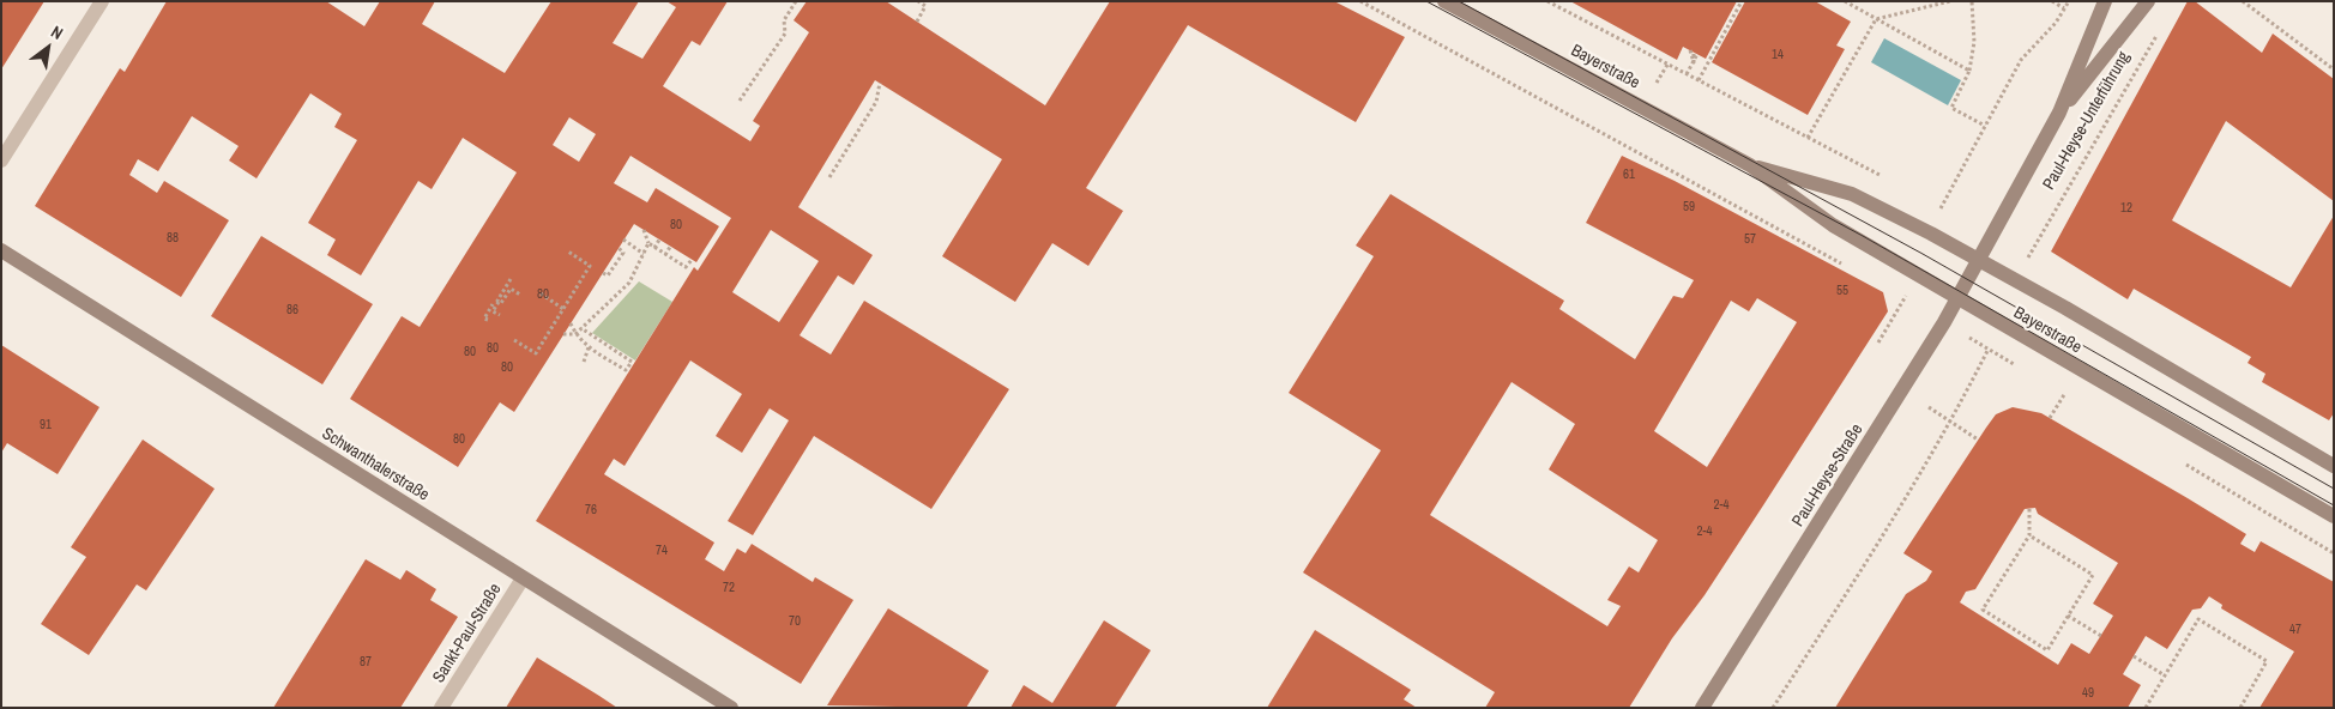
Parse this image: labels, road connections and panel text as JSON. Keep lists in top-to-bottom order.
{
  "streets": {
    "main road": [
      "Bayerstraße",
      "Paul-Heyse-Unterführung",
      "Schwanthalerstraße",
      "Paul-Heyse-Straße"
    ],
    "street": ["Sankt-Paul-Straße"]
  },
  "crossings": [
    ["Bayerstraße", "Paul-Heyse-Unterführung"],
    ["Bayerstraße", "Paul-Heyse-Straße"],
    ["Paul-Heyse-Unterführung", "Paul-Heyse-Straße"],
    ["Schwanthalerstraße", "Sankt-Paul-Straße"]
  ],
  "house_numbers": [
    "14",
    "61",
    "59",
    "12",
    "80",
    "88",
    "57",
    "55",
    "80",
    "86",
    "80",
    "80",
    "80",
    "91",
    "80",
    "2-4",
    "76",
    "2-4",
    "74",
    "72",
    "70",
    "47",
    "87",
    "49"
  ],
  "north": "top right"
}
